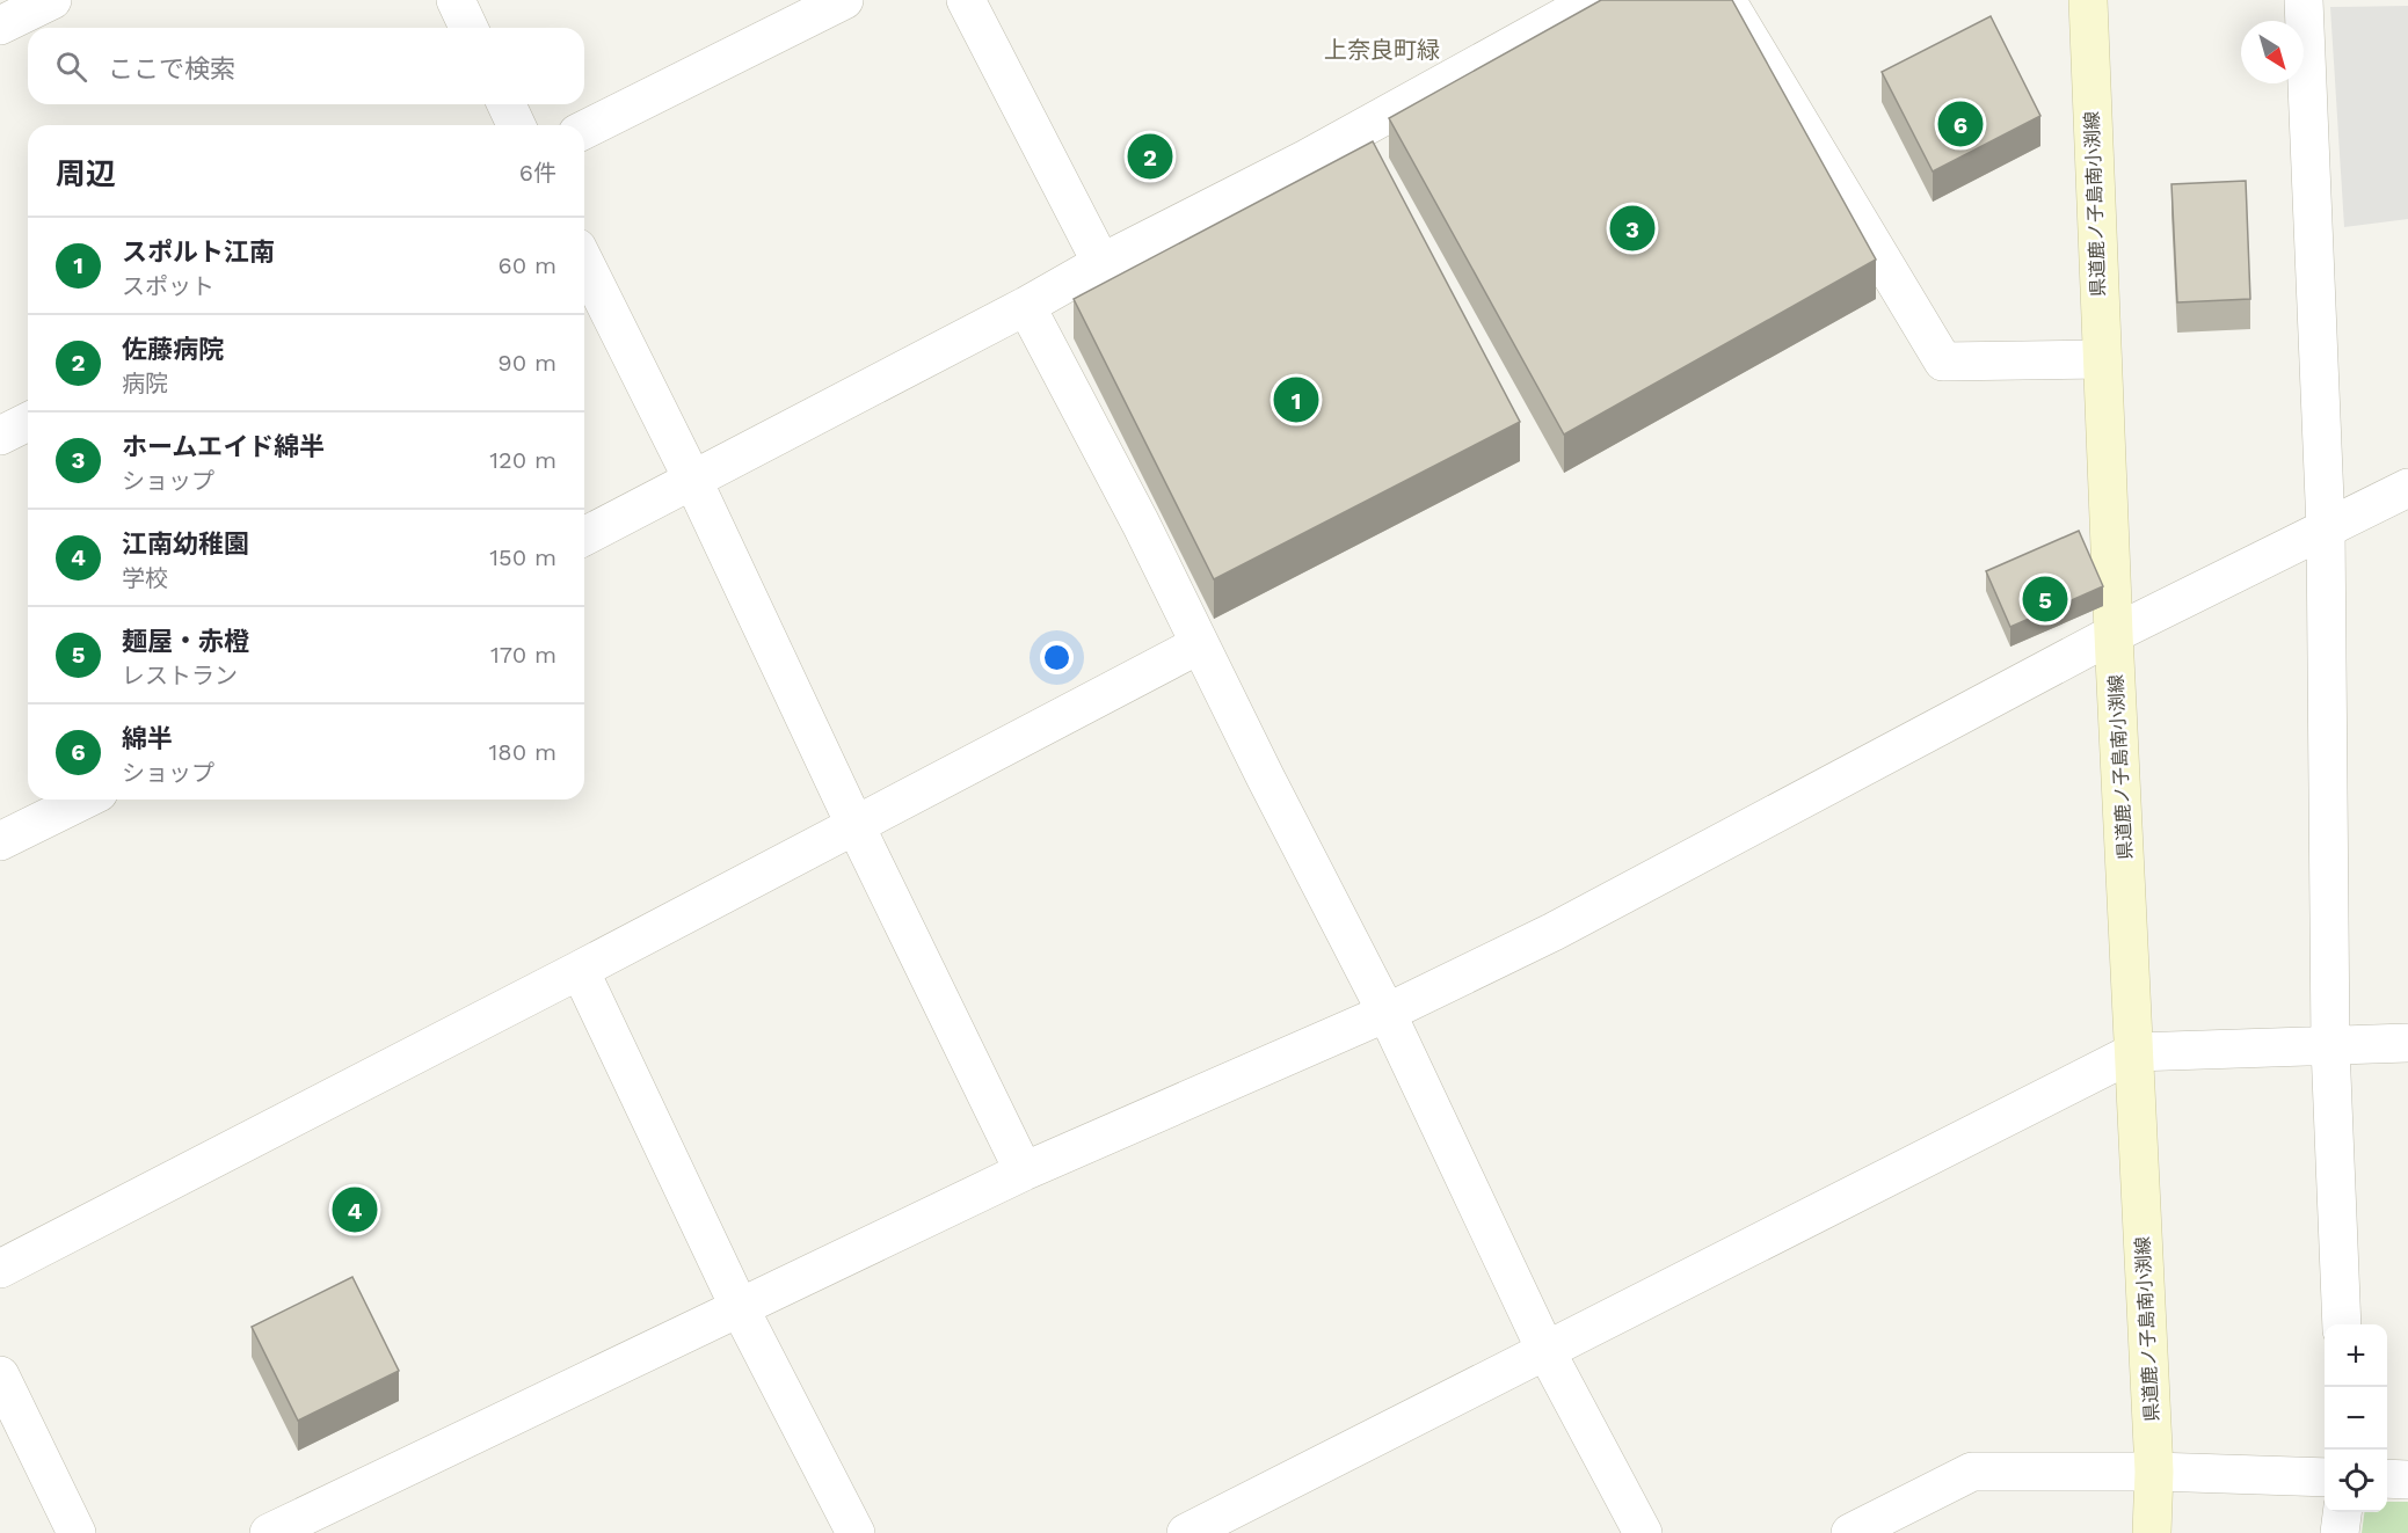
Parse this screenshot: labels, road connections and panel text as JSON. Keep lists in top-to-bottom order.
{
  "streets": {
    "main road": ["県道鹿ノ子島南小渕線"]
  },
  "districts": ["上奈良町緑"],
  "north": "bottom right",
  "page": {
    "search": "ここで検索",
    "pins": [
      "6",
      "2",
      "3",
      "1",
      "5",
      "4"
    ],
    "heading": ["周辺", "6件"],
    "list": [
      {
        "mark": "1",
        "name": "スポルト江南",
        "note": "スポット",
        "value": "60 m"
      },
      {
        "mark": "2",
        "name": "佐藤病院",
        "note": "病院",
        "value": "90 m"
      },
      {
        "mark": "3",
        "name": "ホームエイド綿半",
        "note": "ショップ",
        "value": "120 m"
      },
      {
        "mark": "4",
        "name": "江南幼稚園",
        "note": "学校",
        "value": "150 m"
      },
      {
        "mark": "5",
        "name": "麺屋・赤橙",
        "note": "レストラン",
        "value": "170 m"
      },
      {
        "mark": "6",
        "name": "綿半",
        "note": "ショップ",
        "value": "180 m"
      }
    ],
    "map_buttons": ["+", "−"]
  }
}
